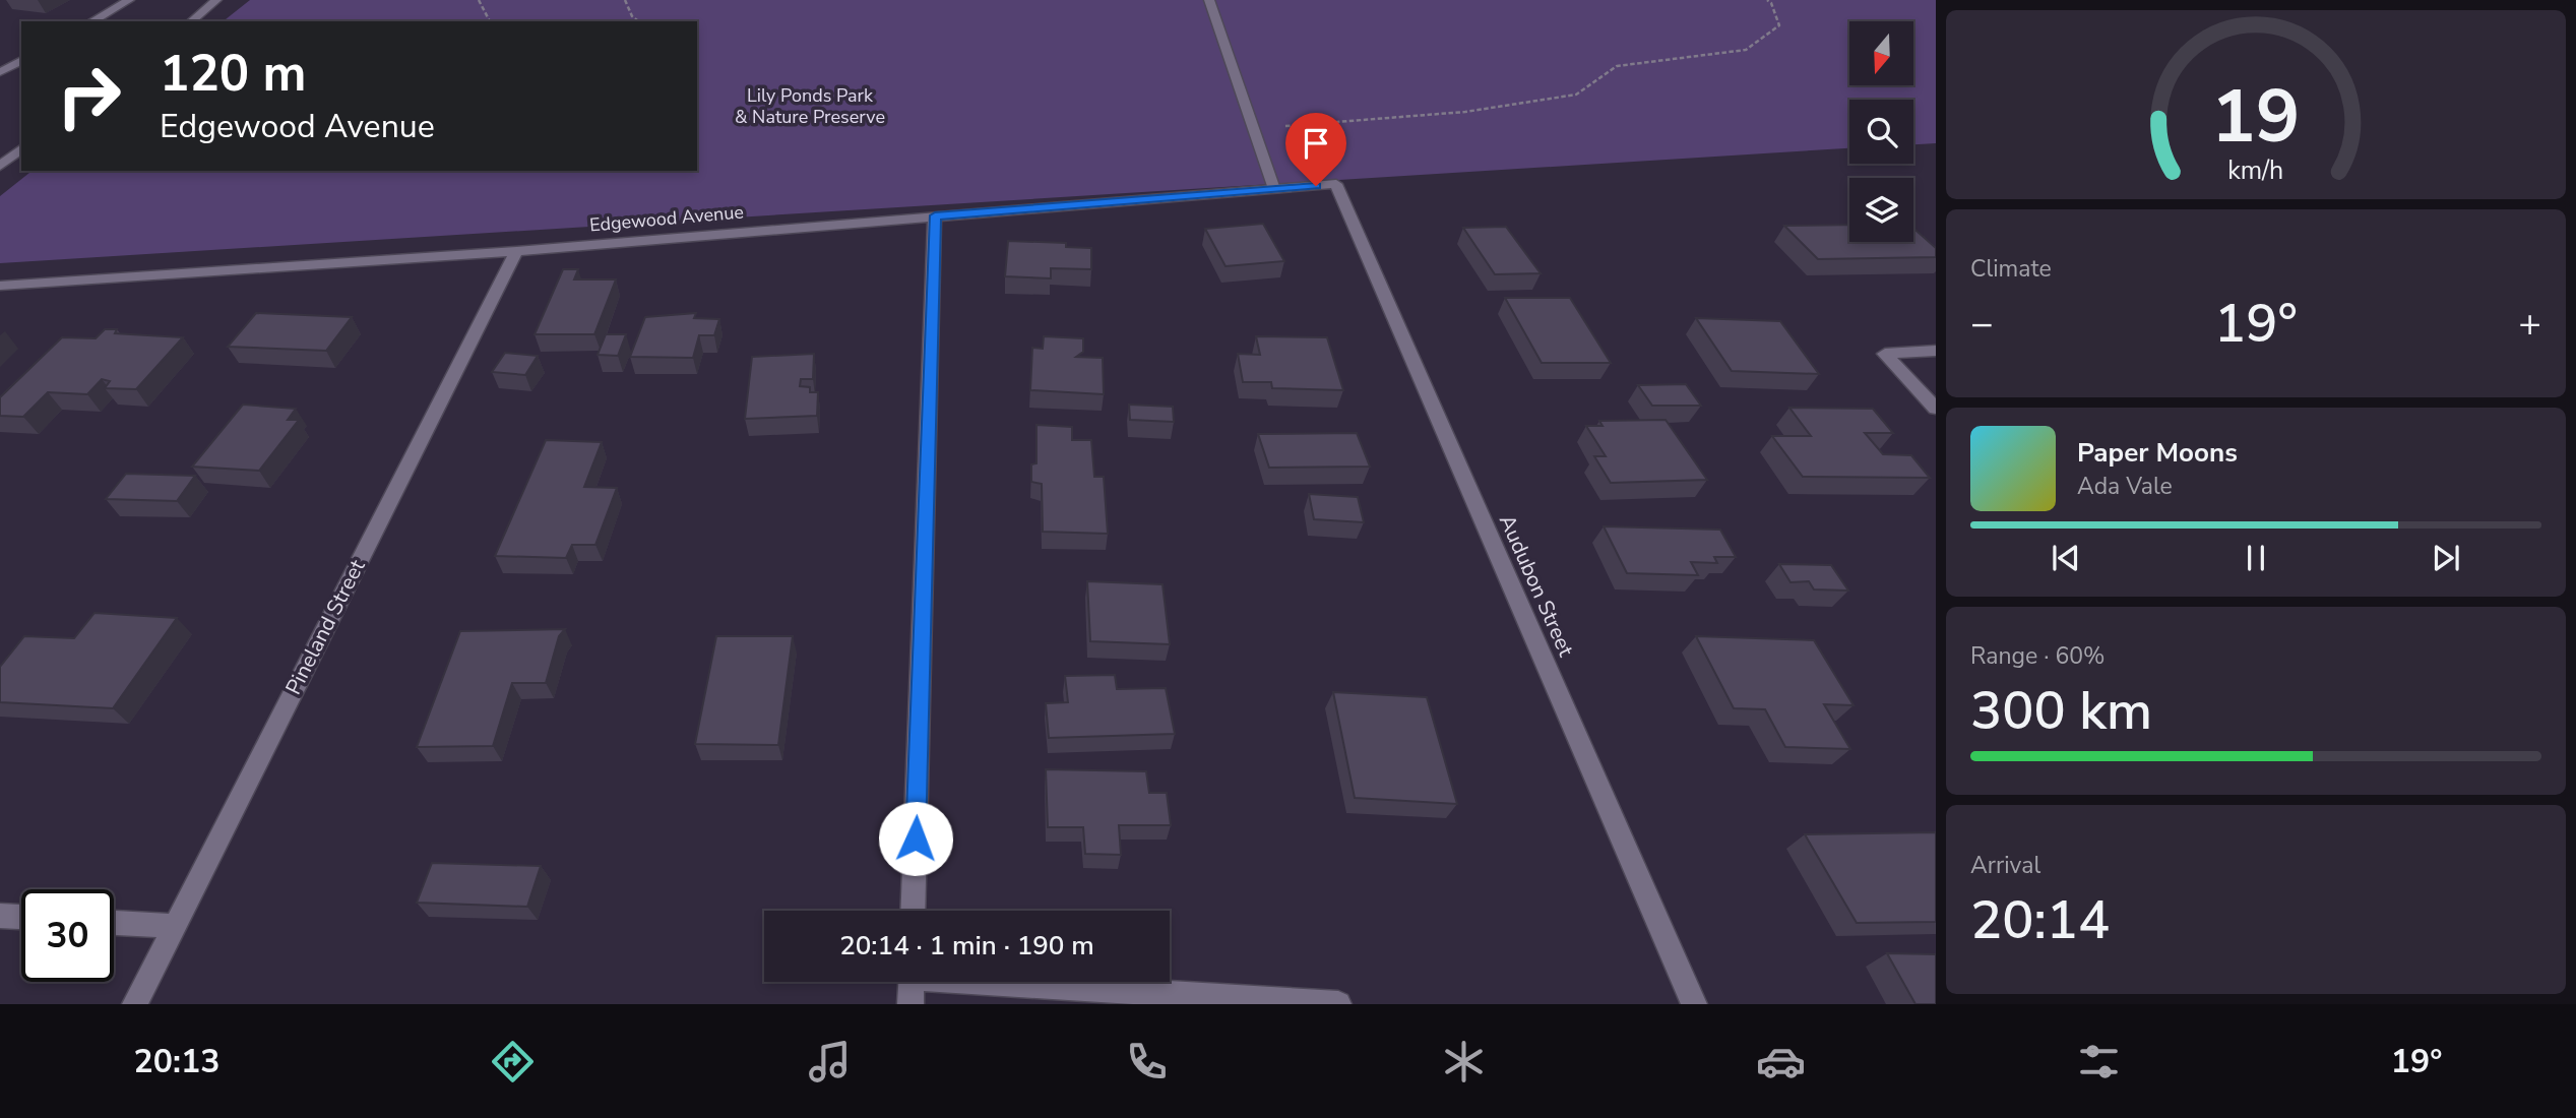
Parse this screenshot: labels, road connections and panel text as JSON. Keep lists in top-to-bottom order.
{
  "streets": {
    "street": ["Edgewood Avenue", "Audubon Street", "Pineland Street"]
  },
  "crossings": [
    ["Edgewood Avenue", "Audubon Street"],
    ["Edgewood Avenue", "Pineland Street"]
  ],
  "parks": ["Lily Ponds Park & Nature Preserve"],
  "north": "bottom",
  "page": {
    "turn": ["120 m", "Edgewood Avenue"],
    "tile": [
      "Climate",
      ["Range · 60%", "300 km"],
      ["Arrival", "20:14"]
    ],
    "heat": ["−", "19°", "+"],
    "song": ["Paper Moons", "Ada Vale"],
    "limit": "30",
    "trip": "20:14 · 1 min · 190 m",
    "tabs": ["20:13", "19°"],
    "gauge": ["19", "km/h"]
  }
}
